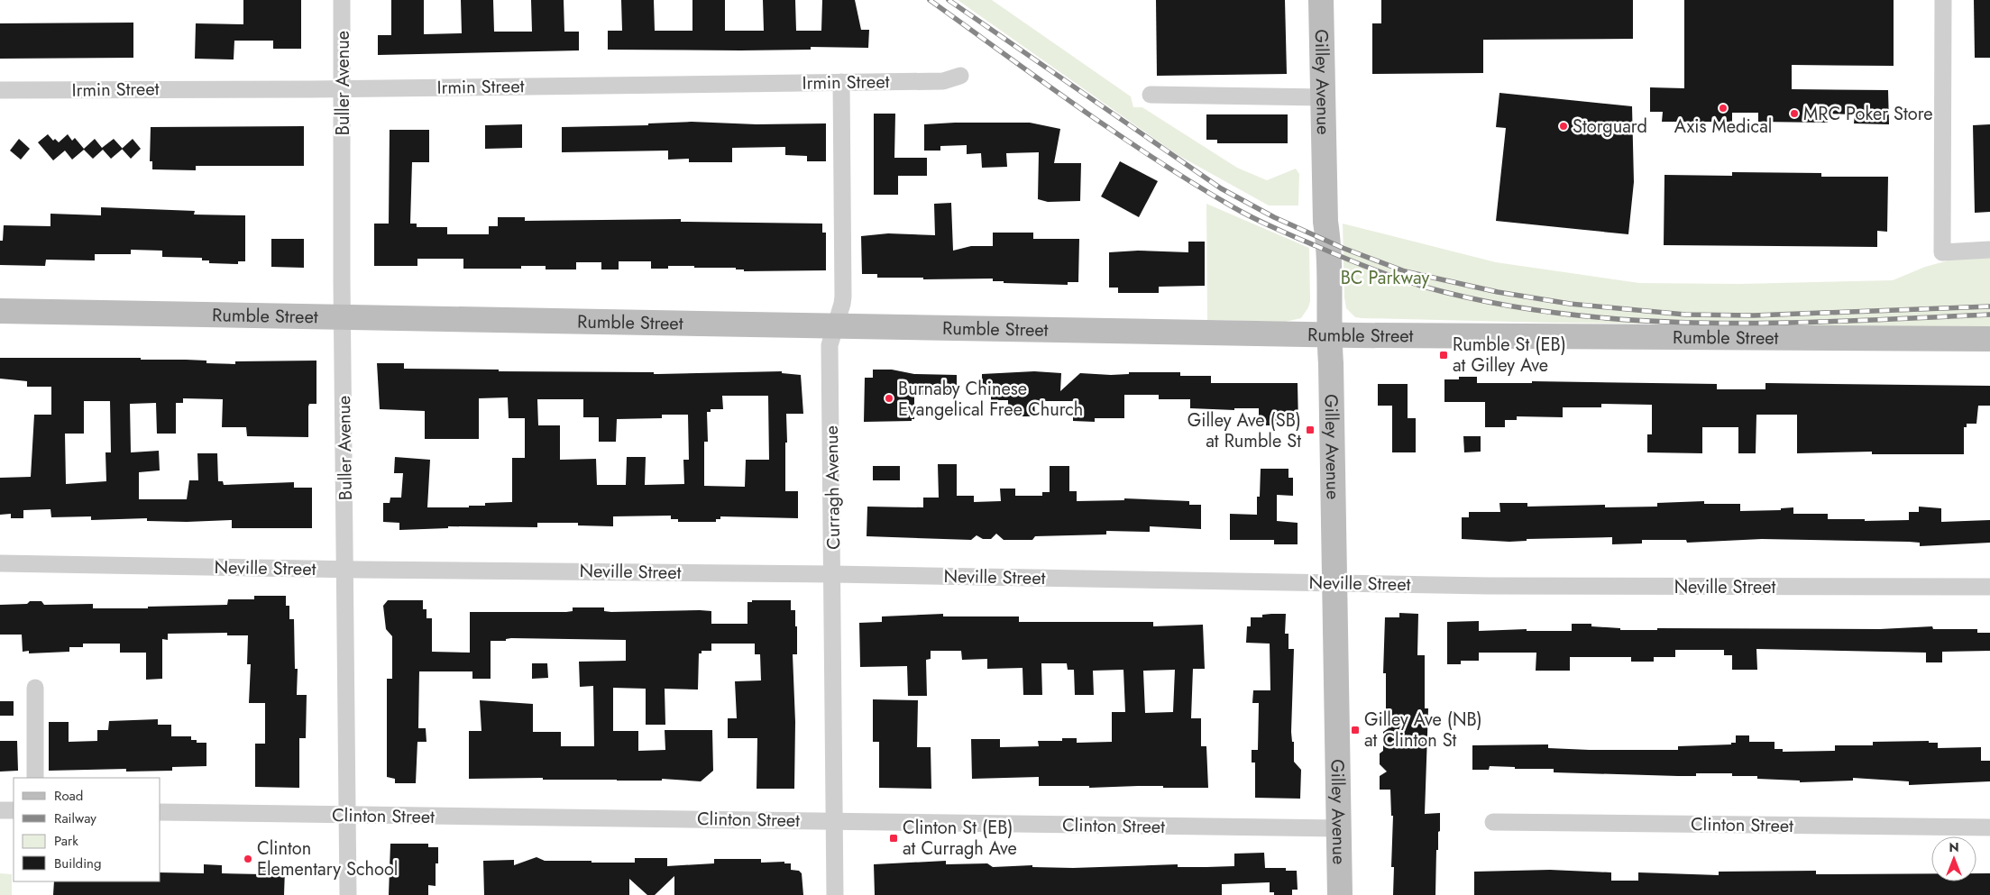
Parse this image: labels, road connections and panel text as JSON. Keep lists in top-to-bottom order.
{
  "streets": {
    "street": [
      "Irmin Street",
      "Buller Avenue",
      "Gilley Avenue",
      "Rumble Street",
      "Curragh Avenue",
      "Neville Street",
      "Clinton Street"
    ]
  },
  "crossings": [
    ["Irmin Street", "Buller Avenue"],
    ["Irmin Street", "Curragh Avenue"],
    ["Buller Avenue", "Rumble Street"],
    ["Buller Avenue", "Neville Street"],
    ["Buller Avenue", "Clinton Street"],
    ["Gilley Avenue", "Rumble Street"],
    ["Gilley Avenue", "Neville Street"],
    ["Gilley Avenue", "Clinton Street"],
    ["Rumble Street", "Curragh Avenue"],
    ["Curragh Avenue", "Neville Street"],
    ["Curragh Avenue", "Clinton Street"]
  ],
  "parks": ["BC Parkway"],
  "places": {
    "other": [
      "Axis Medical",
      "MRC Poker Store",
      "Storguard",
      "Burnaby Chinese Evangelical Free Church",
      "Clinton Elementary School"
    ],
    "transit": [
      "Rumble St (EB) at Gilley Ave",
      "Gilley Ave (SB) at Rumble St",
      "Gilley Ave (NB) at Clinton St",
      "Clinton St (EB) at Curragh Ave"
    ]
  },
  "legend": [
    "Road",
    "Railway",
    "Park",
    "Building"
  ],
  "north": "top"
}
